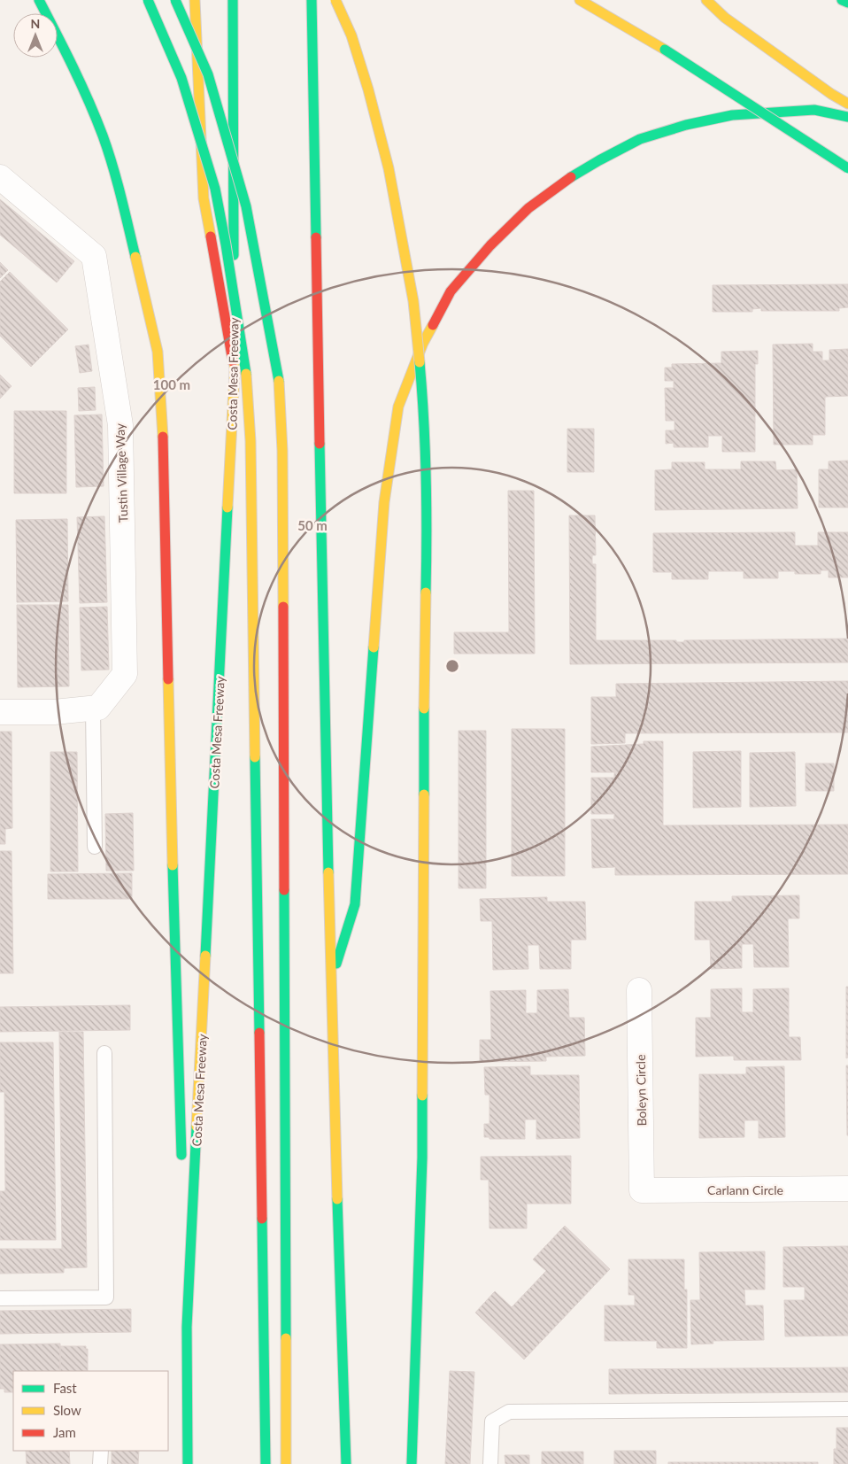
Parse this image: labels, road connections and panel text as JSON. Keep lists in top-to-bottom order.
{
  "streets": {
    "highway": ["Costa Mesa Freeway"],
    "street": ["Tustin Village Way", "Boleyn Circle", "Carlann Circle"]
  },
  "crossings": [
    ["Boleyn Circle", "Carlann Circle"]
  ],
  "legend": ["Fast", "Slow", "Jam"],
  "north": "top",
  "rings": ["100 m", "50 m"]
}
